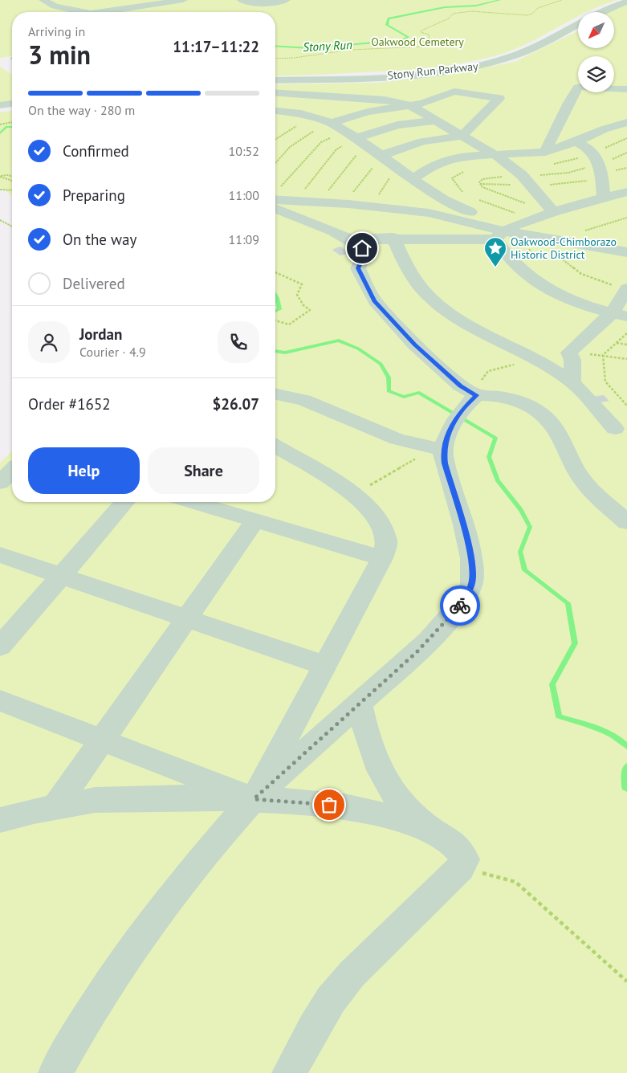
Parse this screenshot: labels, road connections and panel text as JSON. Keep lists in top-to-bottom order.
{
  "streets": {
    "street": ["Stony Run Parkway"]
  },
  "water": ["Stony Run"],
  "parks": ["Oakwood Cemetery"],
  "places": {
    "place": ["Oakwood-Chimborazo Historic District"]
  },
  "north": "bottom left",
  "page": {
    "heading": ["3 min", "Arriving in", "11:17–11:22"],
    "panel": [
      "Jordan",
      "Courier · 4.9",
      "Order #1652",
      "$26.07"
    ],
    "bar": "On the way · 280 m",
    "list": [
      ["Confirmed", "10:52"],
      ["Preparing", "11:00"],
      ["On the way", "11:09"],
      "Delivered"
    ],
    "buttons": ["Help", "Share"]
  }
}
